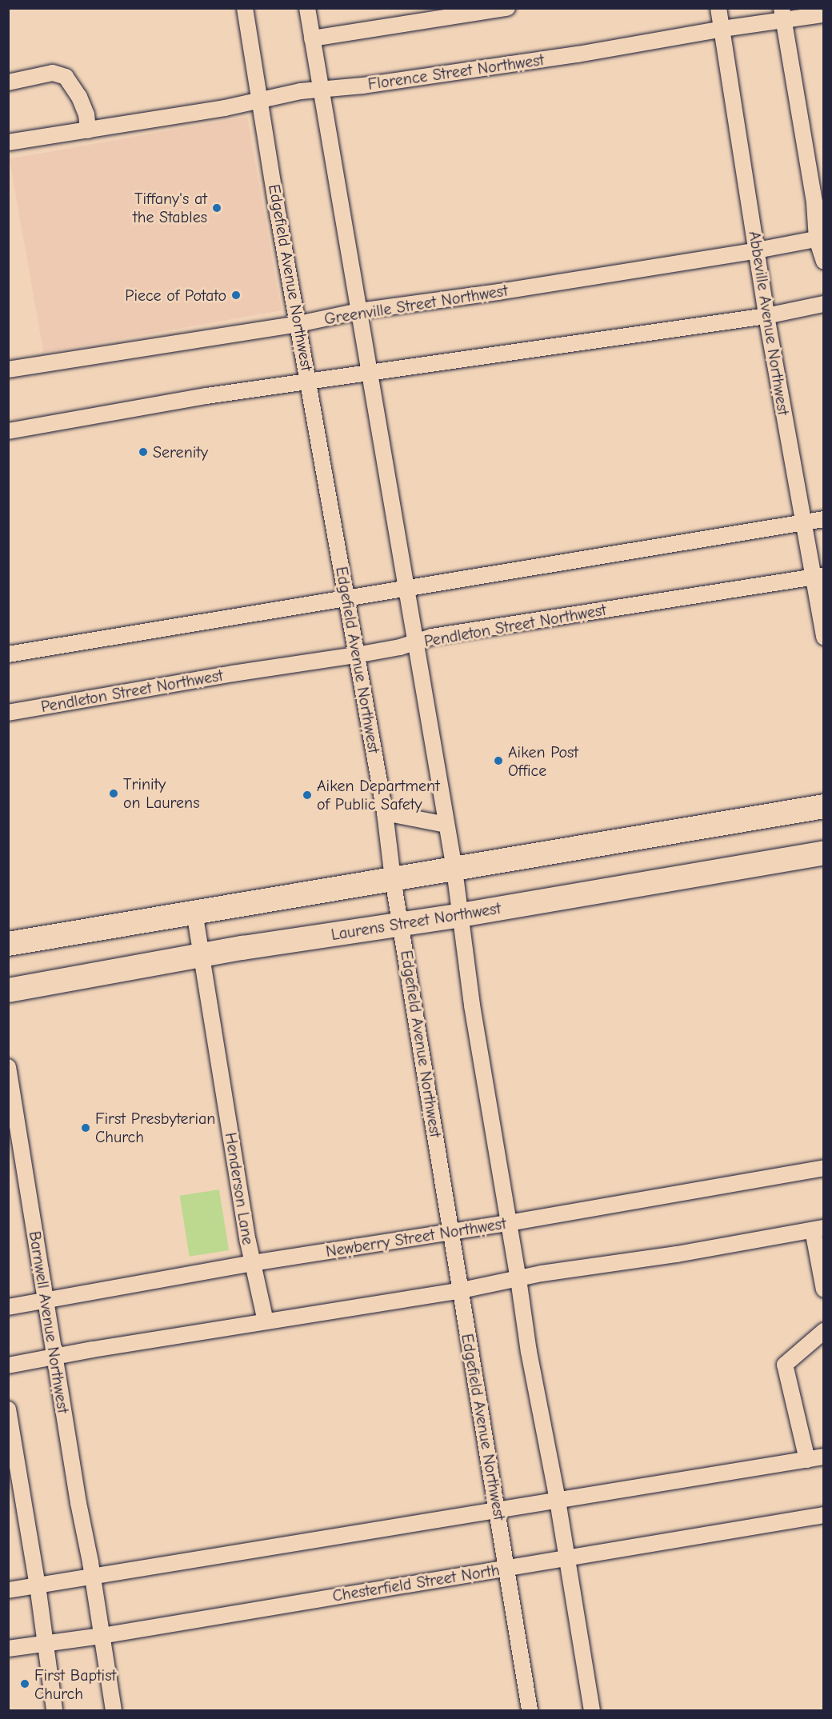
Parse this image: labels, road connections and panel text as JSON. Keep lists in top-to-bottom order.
{
  "streets": {
    "main road": ["Laurens Street Northwest"],
    "street": [
      "Florence Street Northwest",
      "Edgefield Avenue Northwest",
      "Greenville Street Northwest",
      "Abbeville Avenue Northwest",
      "Pendleton Street Northwest",
      "Henderson Lane",
      "Newberry Street Northwest",
      "Barnwell Avenue Northwest",
      "Chesterfield Street North"
    ]
  },
  "crossings": [
    ["Florence Street Northwest", "Edgefield Avenue Northwest"],
    ["Florence Street Northwest", "Abbeville Avenue Northwest"],
    ["Edgefield Avenue Northwest", "Greenville Street Northwest"],
    ["Edgefield Avenue Northwest", "Pendleton Street Northwest"],
    ["Edgefield Avenue Northwest", "Laurens Street Northwest"],
    ["Edgefield Avenue Northwest", "Newberry Street Northwest"],
    ["Edgefield Avenue Northwest", "Chesterfield Street North"],
    ["Greenville Street Northwest", "Abbeville Avenue Northwest"],
    ["Abbeville Avenue Northwest", "Pendleton Street Northwest"],
    ["Laurens Street Northwest", "Henderson Lane"],
    ["Henderson Lane", "Newberry Street Northwest"],
    ["Newberry Street Northwest", "Barnwell Avenue Northwest"],
    ["Barnwell Avenue Northwest", "Chesterfield Street North"]
  ],
  "places": [
    "Tiffany's at the Stables",
    "Piece of Potato",
    "Serenity",
    "Aiken Post Office",
    "Trinity on Laurens",
    "Aiken Department of Public Safety",
    "First Presbyterian Church",
    "First Baptist Church"
  ]
}
